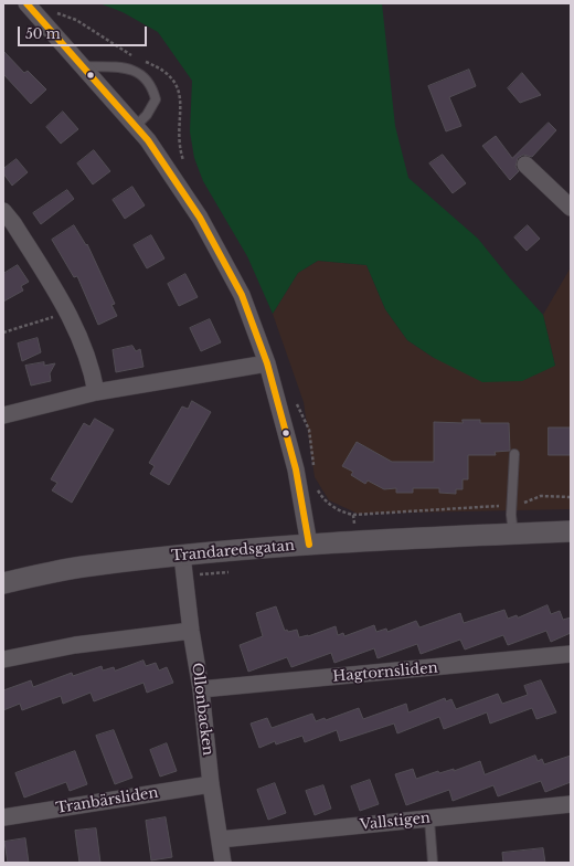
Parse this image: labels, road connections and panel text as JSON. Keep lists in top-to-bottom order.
{
  "streets": {
    "street": [
      "Trandaredsgatan",
      "Hagtornsliden",
      "Ollonbacken",
      "Tranbärsliden",
      "Vallstigen"
    ]
  },
  "crossings": [
    ["Trandaredsgatan", "Ollonbacken"],
    ["Hagtornsliden", "Ollonbacken"],
    ["Ollonbacken", "Tranbärsliden"],
    ["Ollonbacken", "Vallstigen"]
  ],
  "scale_bar": "50 m"
}
